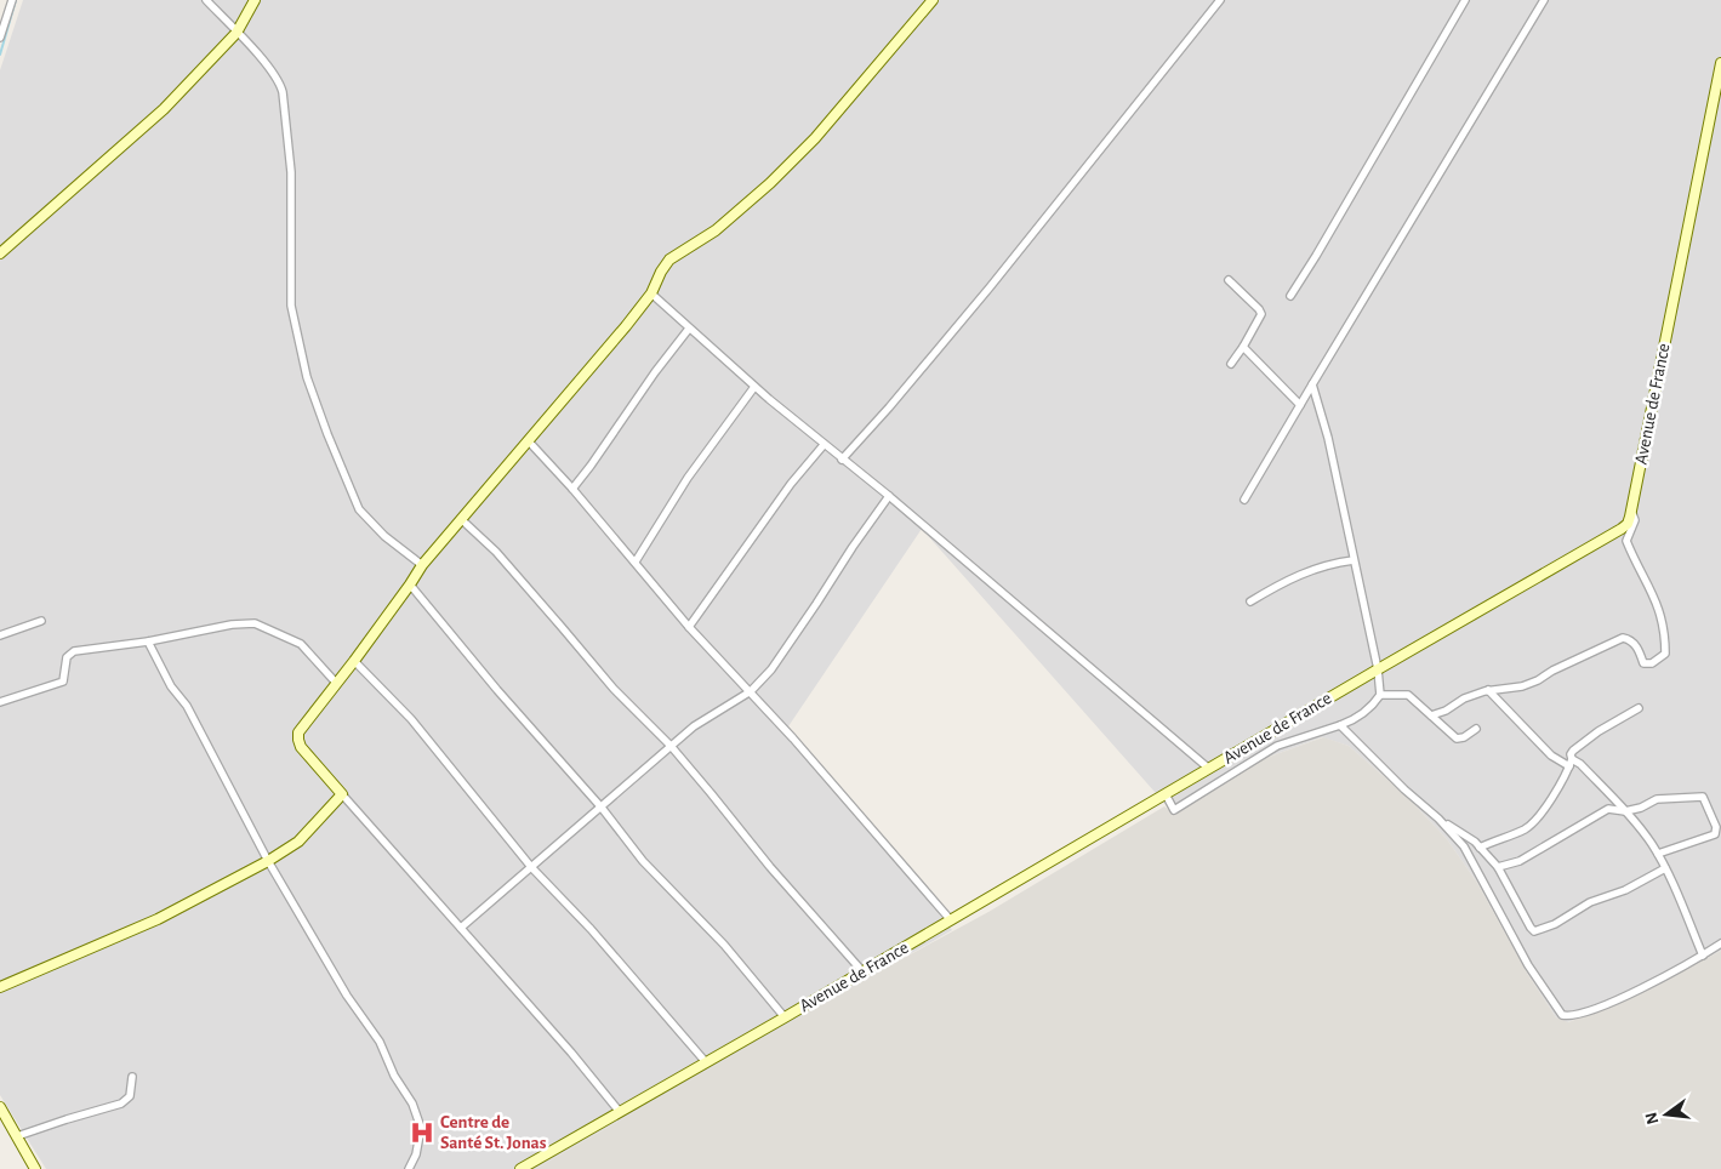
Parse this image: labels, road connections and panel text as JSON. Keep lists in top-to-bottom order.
{
  "streets": {
    "main road": ["Avenue de France"]
  },
  "places": {
    "hospital": ["Centre de Santé St. Jonas"]
  },
  "north": "left"
}
